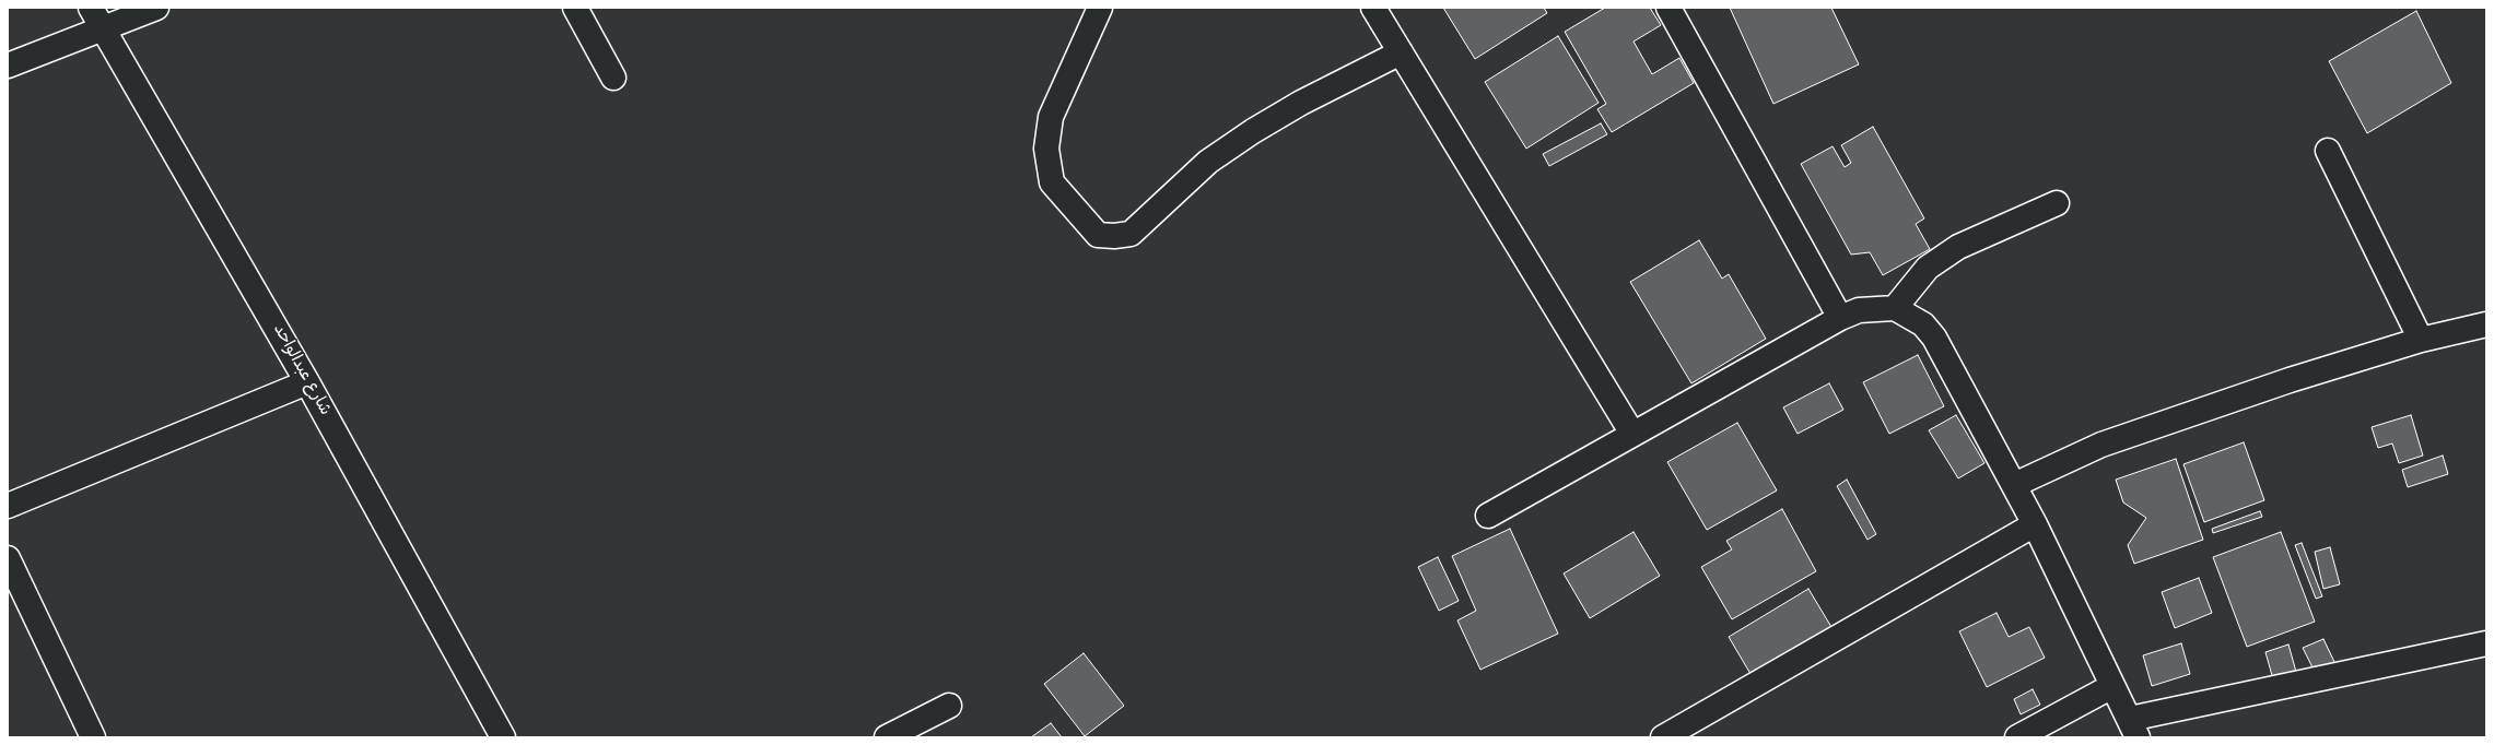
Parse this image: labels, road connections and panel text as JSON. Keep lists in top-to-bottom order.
{
  "streets": {
    "street": ["شارع عبدالواحد"]
  }
}
